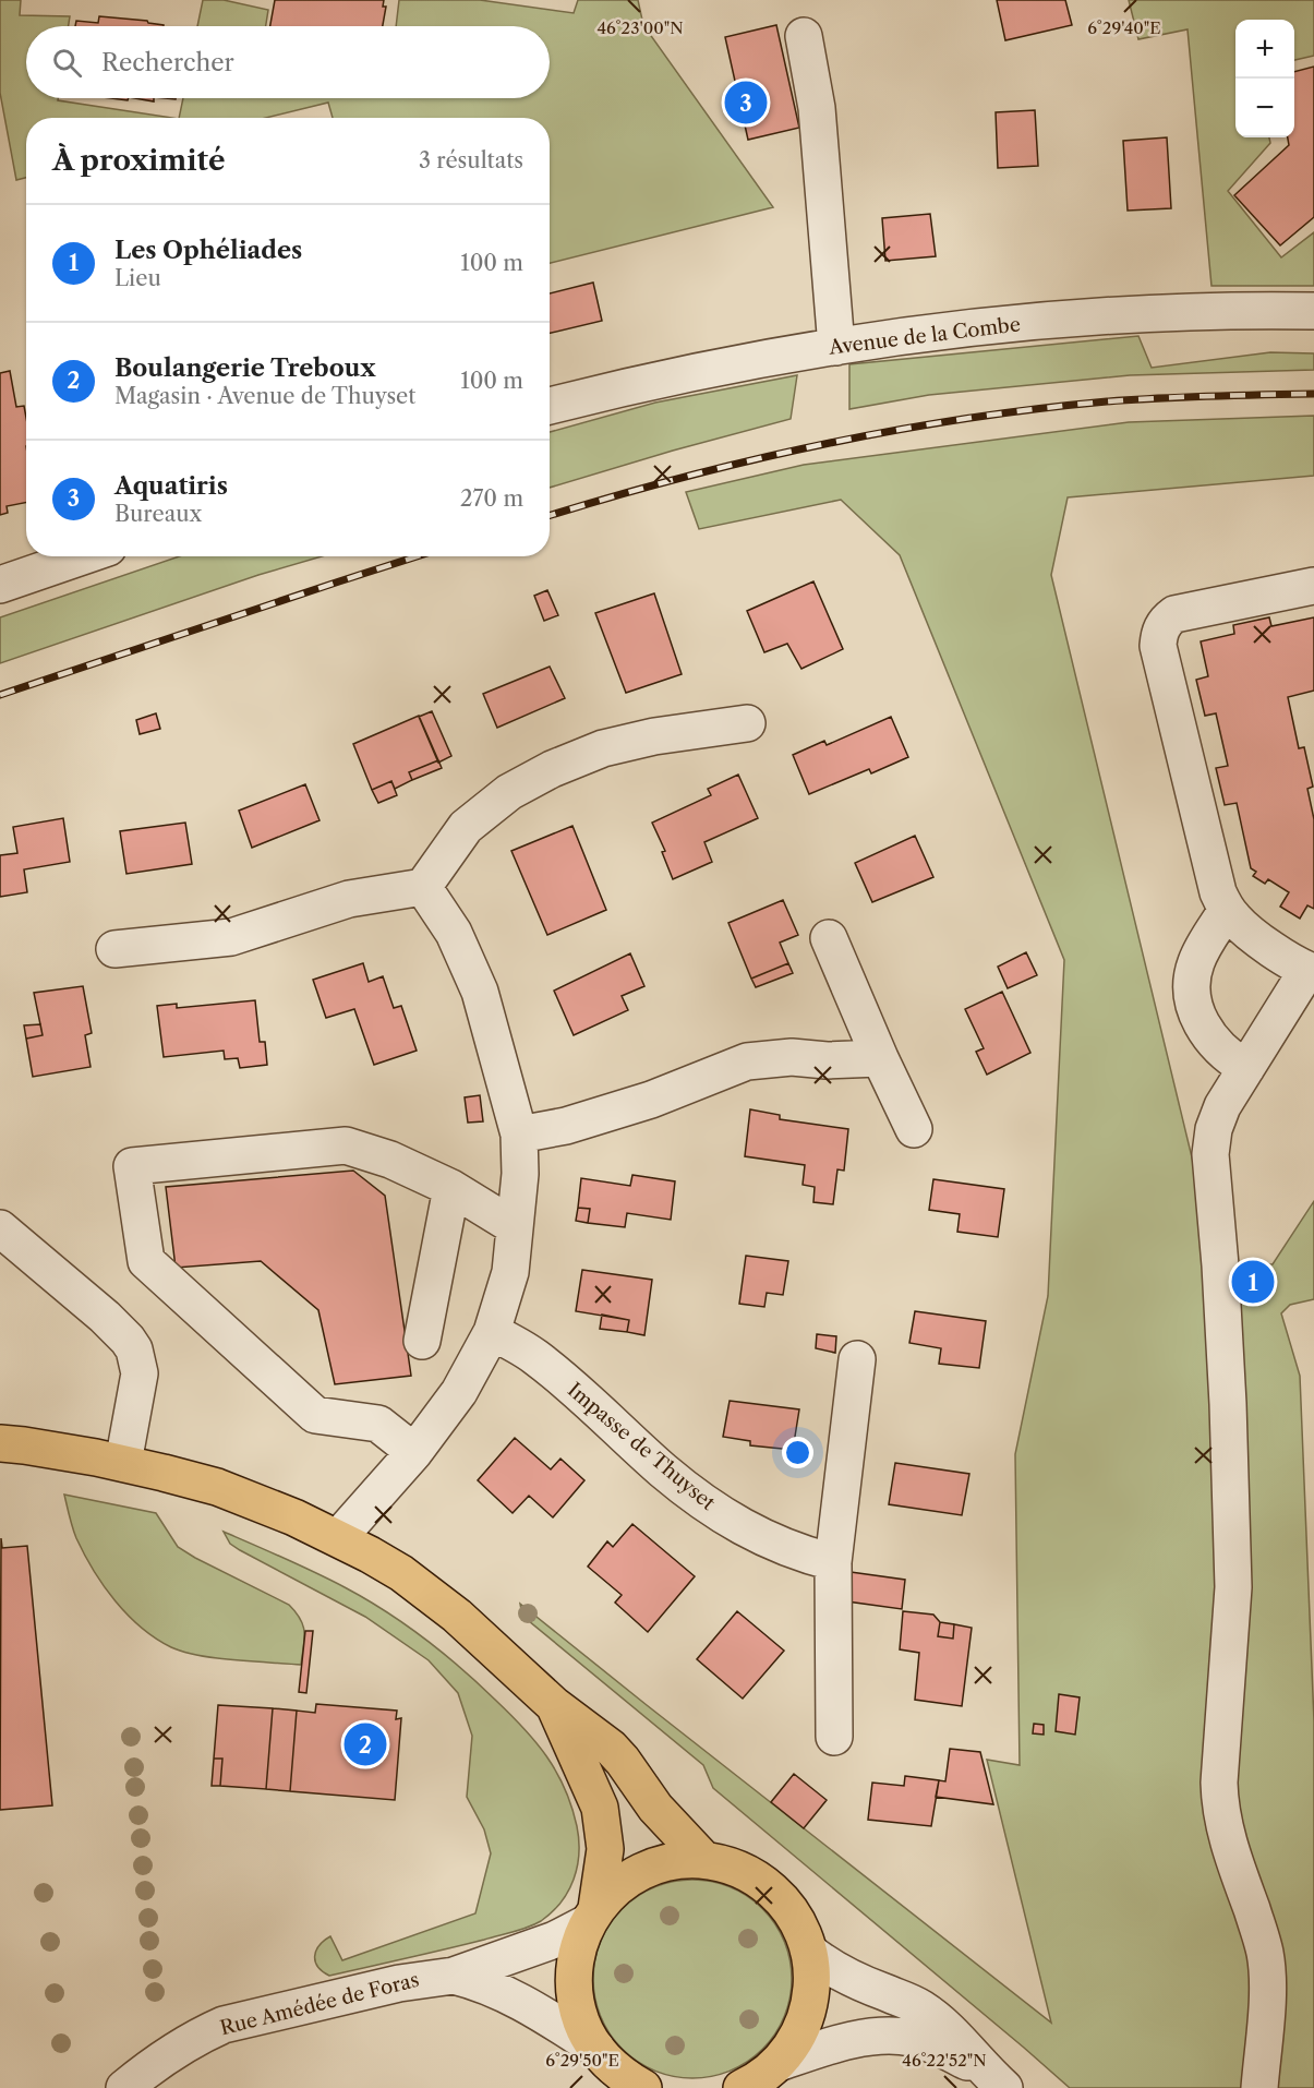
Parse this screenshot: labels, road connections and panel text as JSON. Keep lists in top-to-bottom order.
{
  "streets": {
    "street": ["Avenue de la Combe", "Impasse de Thuyset", "Rue Amédée de Foras"]
  },
  "page": {
    "map_buttons": ["+", "−"],
    "search": "Rechercher",
    "pins": ["3", "1", "2"],
    "heading": ["À proximité", "3 résultats"],
    "list": [
      {
        "mark": "1",
        "name": "Les Ophéliades",
        "note": "Lieu",
        "value": "100 m"
      },
      {
        "mark": "2",
        "name": "Boulangerie Treboux",
        "note": "Magasin · Avenue de Thuyset",
        "value": "100 m"
      },
      {
        "mark": "3",
        "name": "Aquatiris",
        "note": "Bureaux",
        "value": "270 m"
      }
    ]
  },
  "coordinates": [
    "46°23'00\"N",
    "6°29'40\"E",
    "6°29'50\"E",
    "46°22'52\"N"
  ]
}
